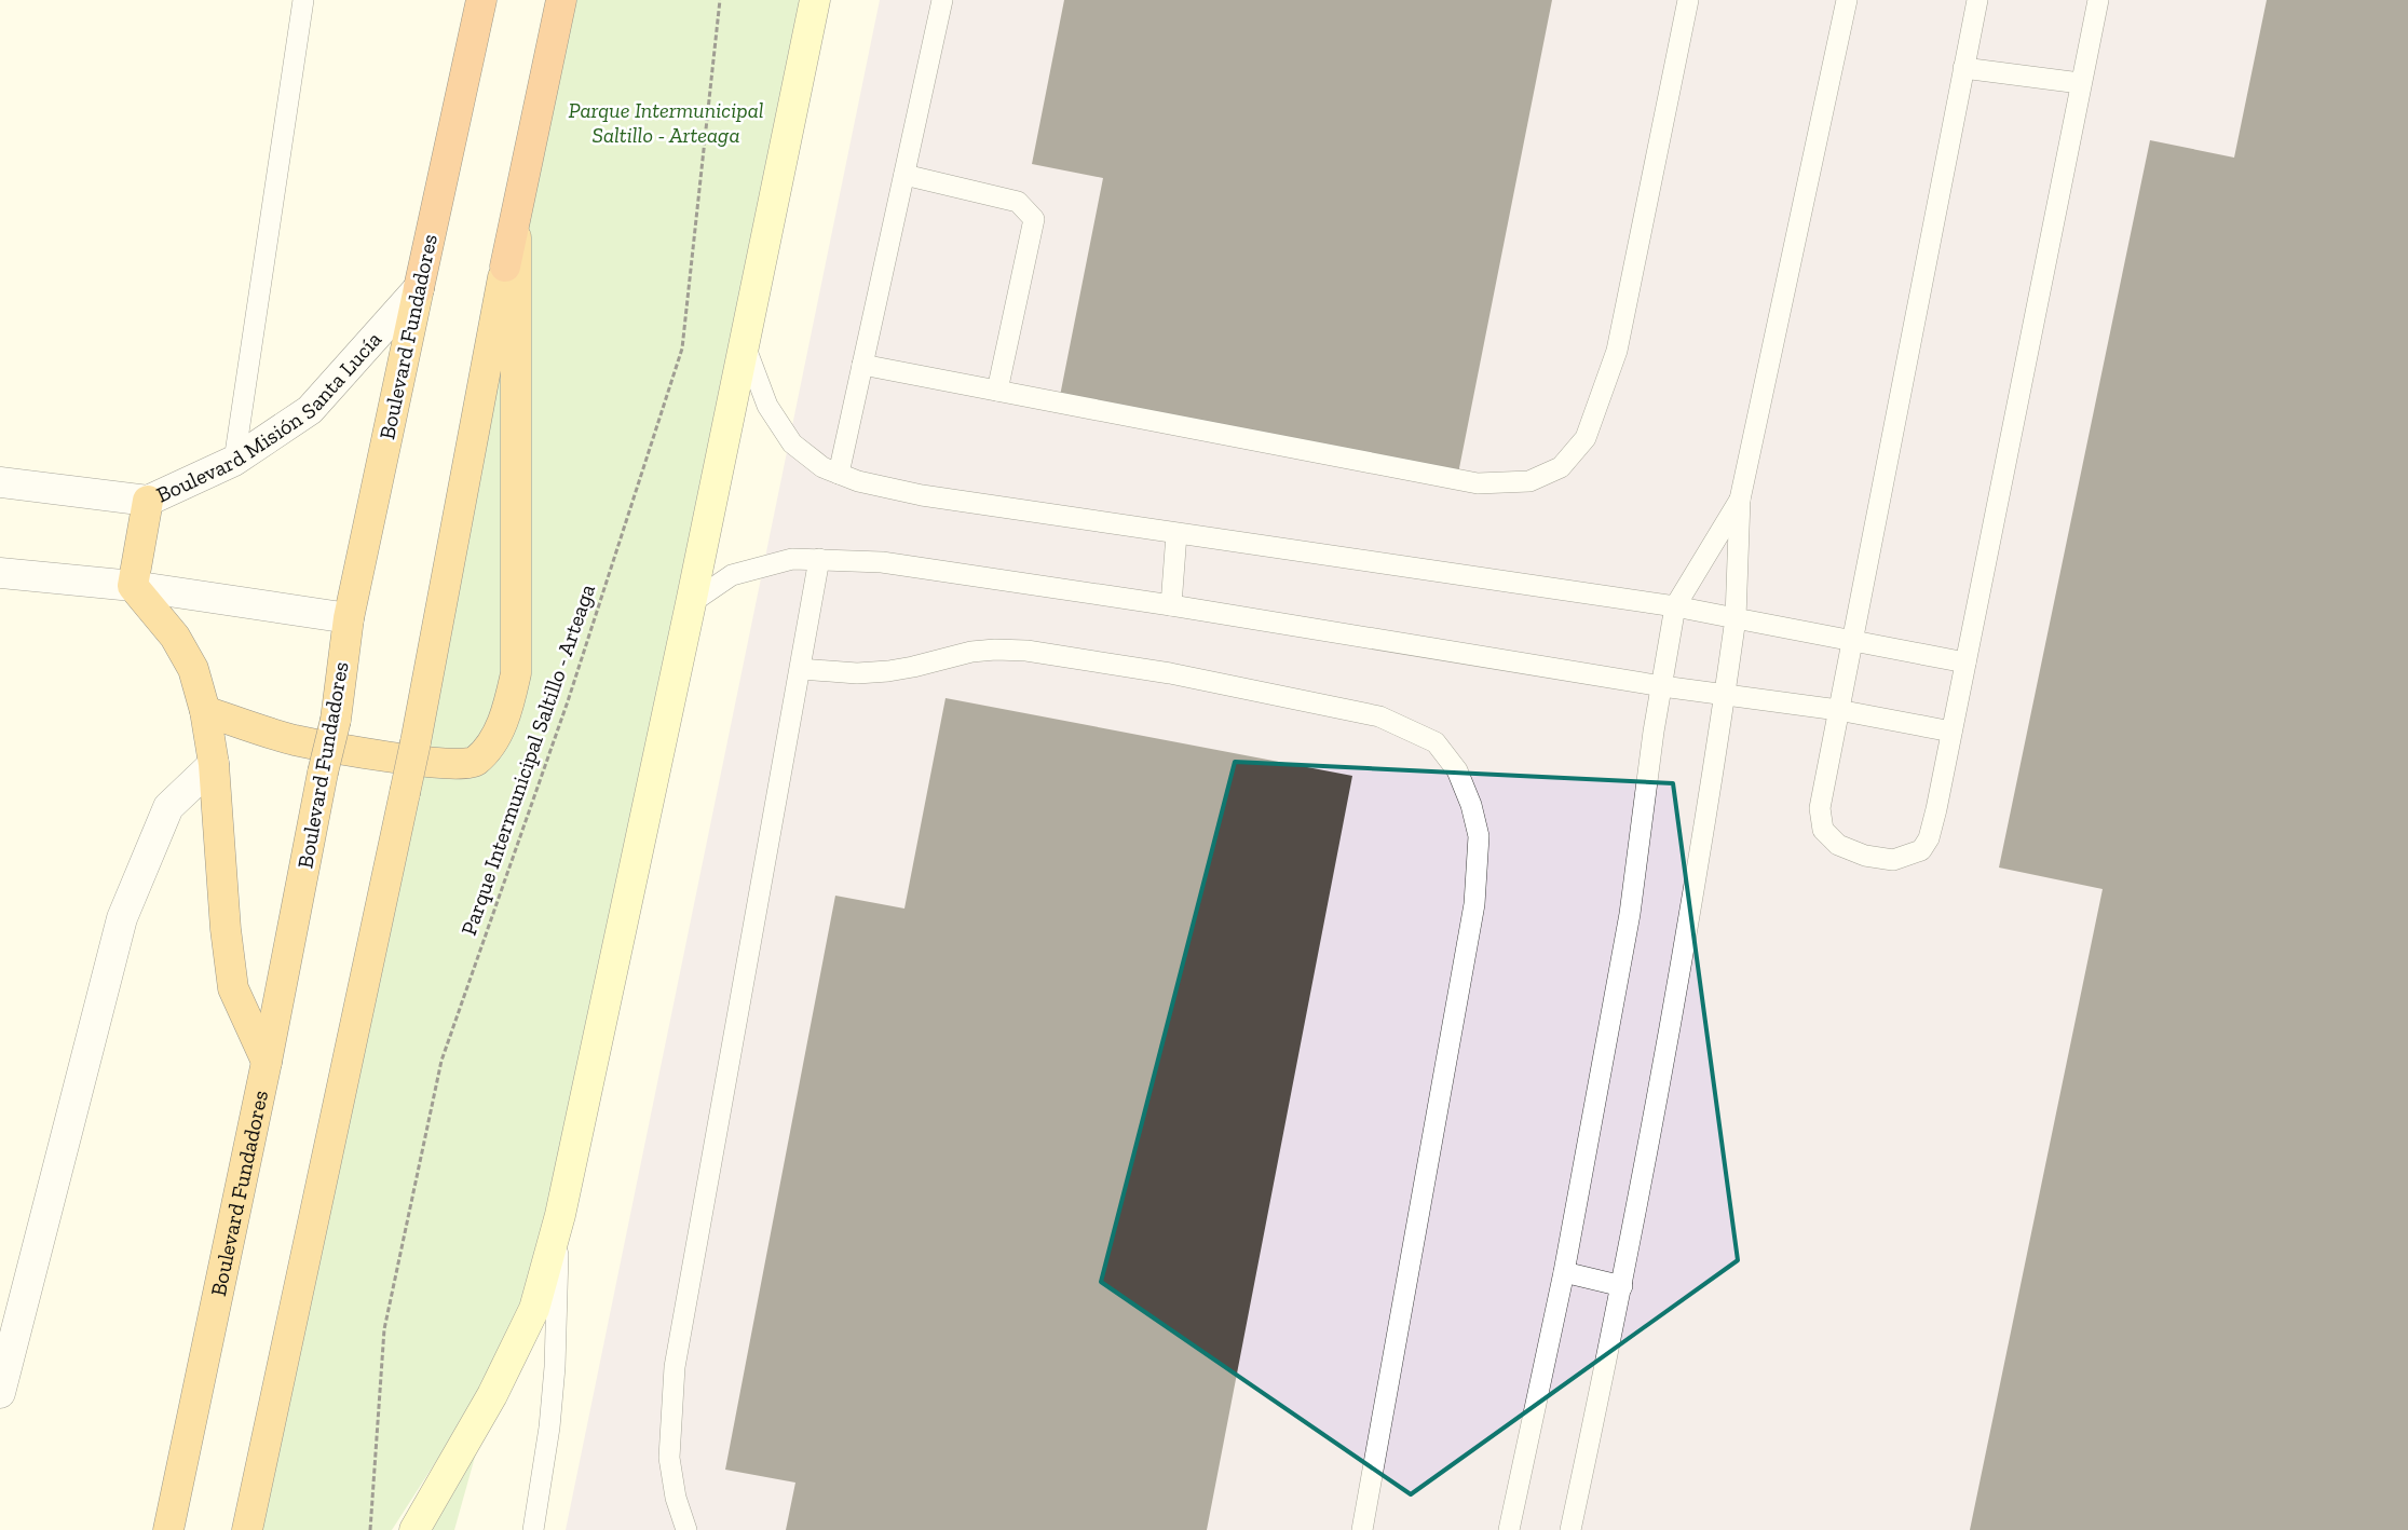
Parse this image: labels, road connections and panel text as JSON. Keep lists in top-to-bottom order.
{
  "streets": {
    "highway": ["Boulevard Fundadores"],
    "street": ["Boulevard Misión Santa Lucía"],
    "path": ["Parque Intermunicipal Saltillo - Arteaga"]
  },
  "crossings": [
    ["Boulevard Fundadores", "Boulevard Misión Santa Lucía"]
  ],
  "parks": ["Parque Intermunicipal Saltillo - Arteaga"]
}
